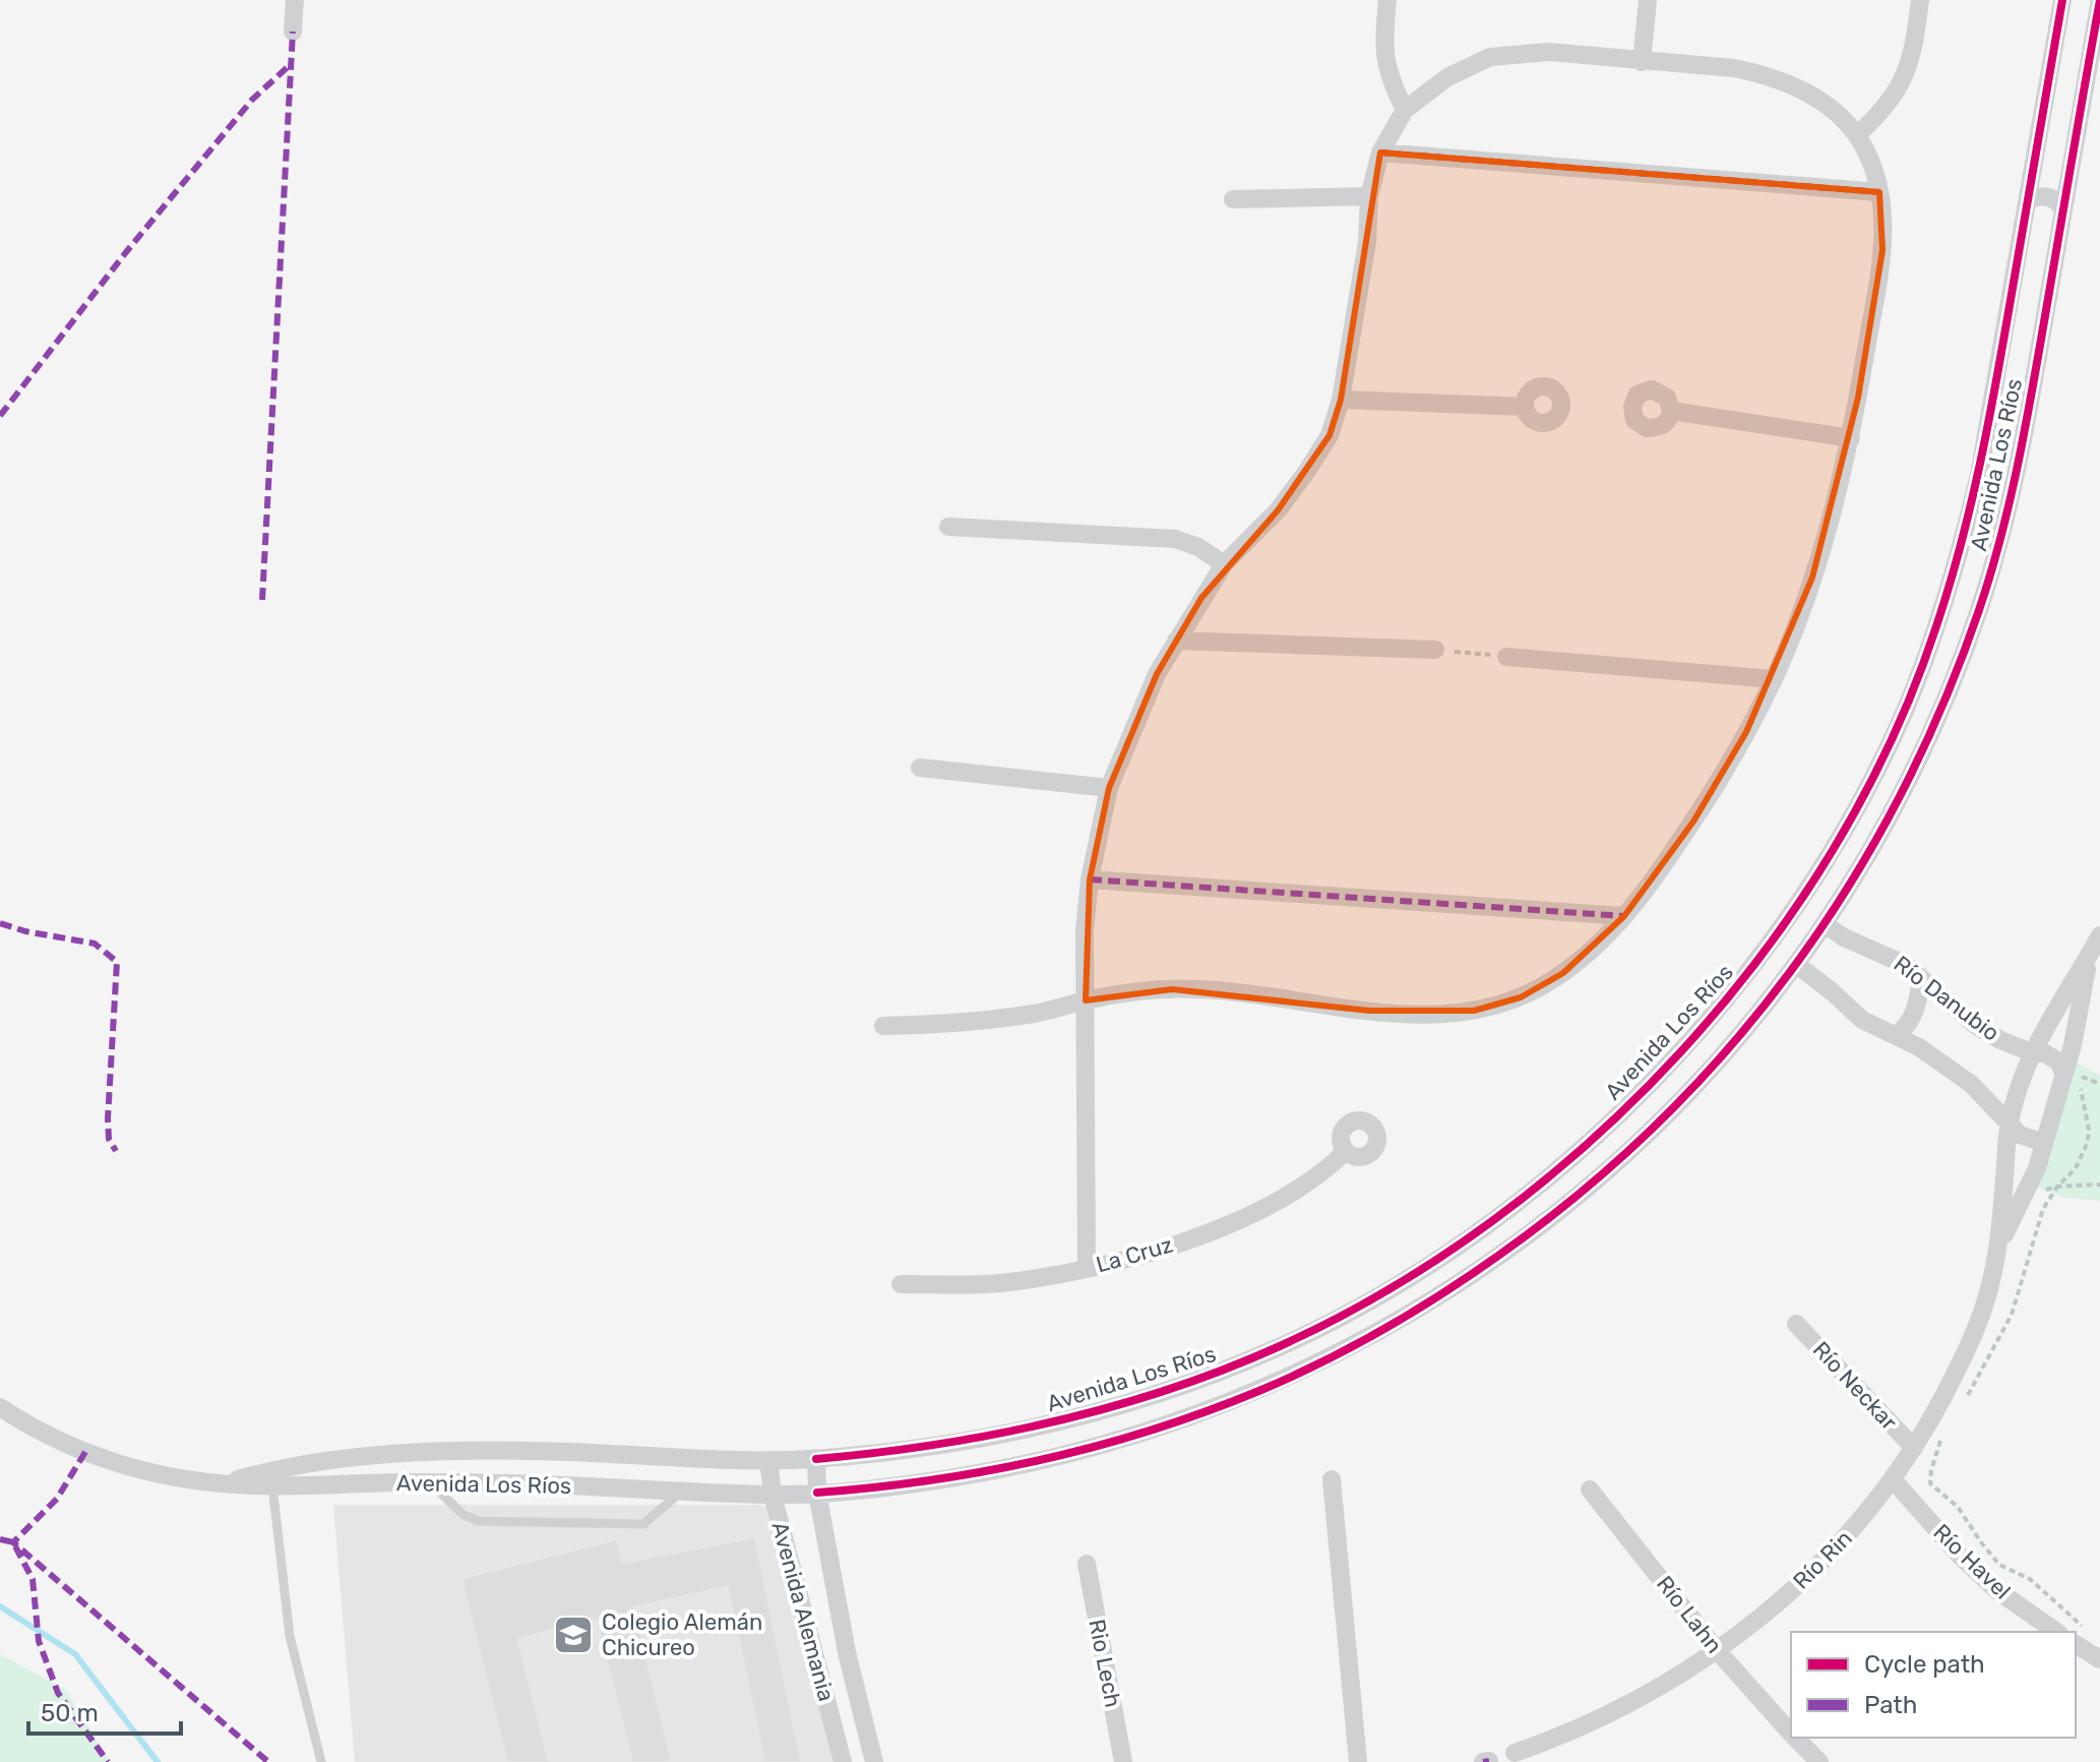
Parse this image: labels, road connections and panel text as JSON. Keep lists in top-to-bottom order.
{
  "streets": {
    "street": [
      "Avenida Los Ríos",
      "Río Danubio",
      "La Cruz",
      "Río Neckar",
      "Río Rin",
      "Río Havel",
      "Avenida Alemania",
      "Río Lahn",
      "Rio Lech"
    ]
  },
  "crossings": [
    ["Avenida Los Ríos", "Río Danubio"],
    ["Avenida Los Ríos", "Avenida Alemania"],
    ["Río Danubio", "Río Rin"],
    ["Río Neckar", "Río Rin"],
    ["Río Rin", "Río Havel"],
    ["Río Rin", "Río Lahn"]
  ],
  "places": {
    "school or university": ["Colegio Alemán Chicureo"]
  },
  "legend": ["Cycle path", "Path"],
  "scale_bar": "50 m"
}
